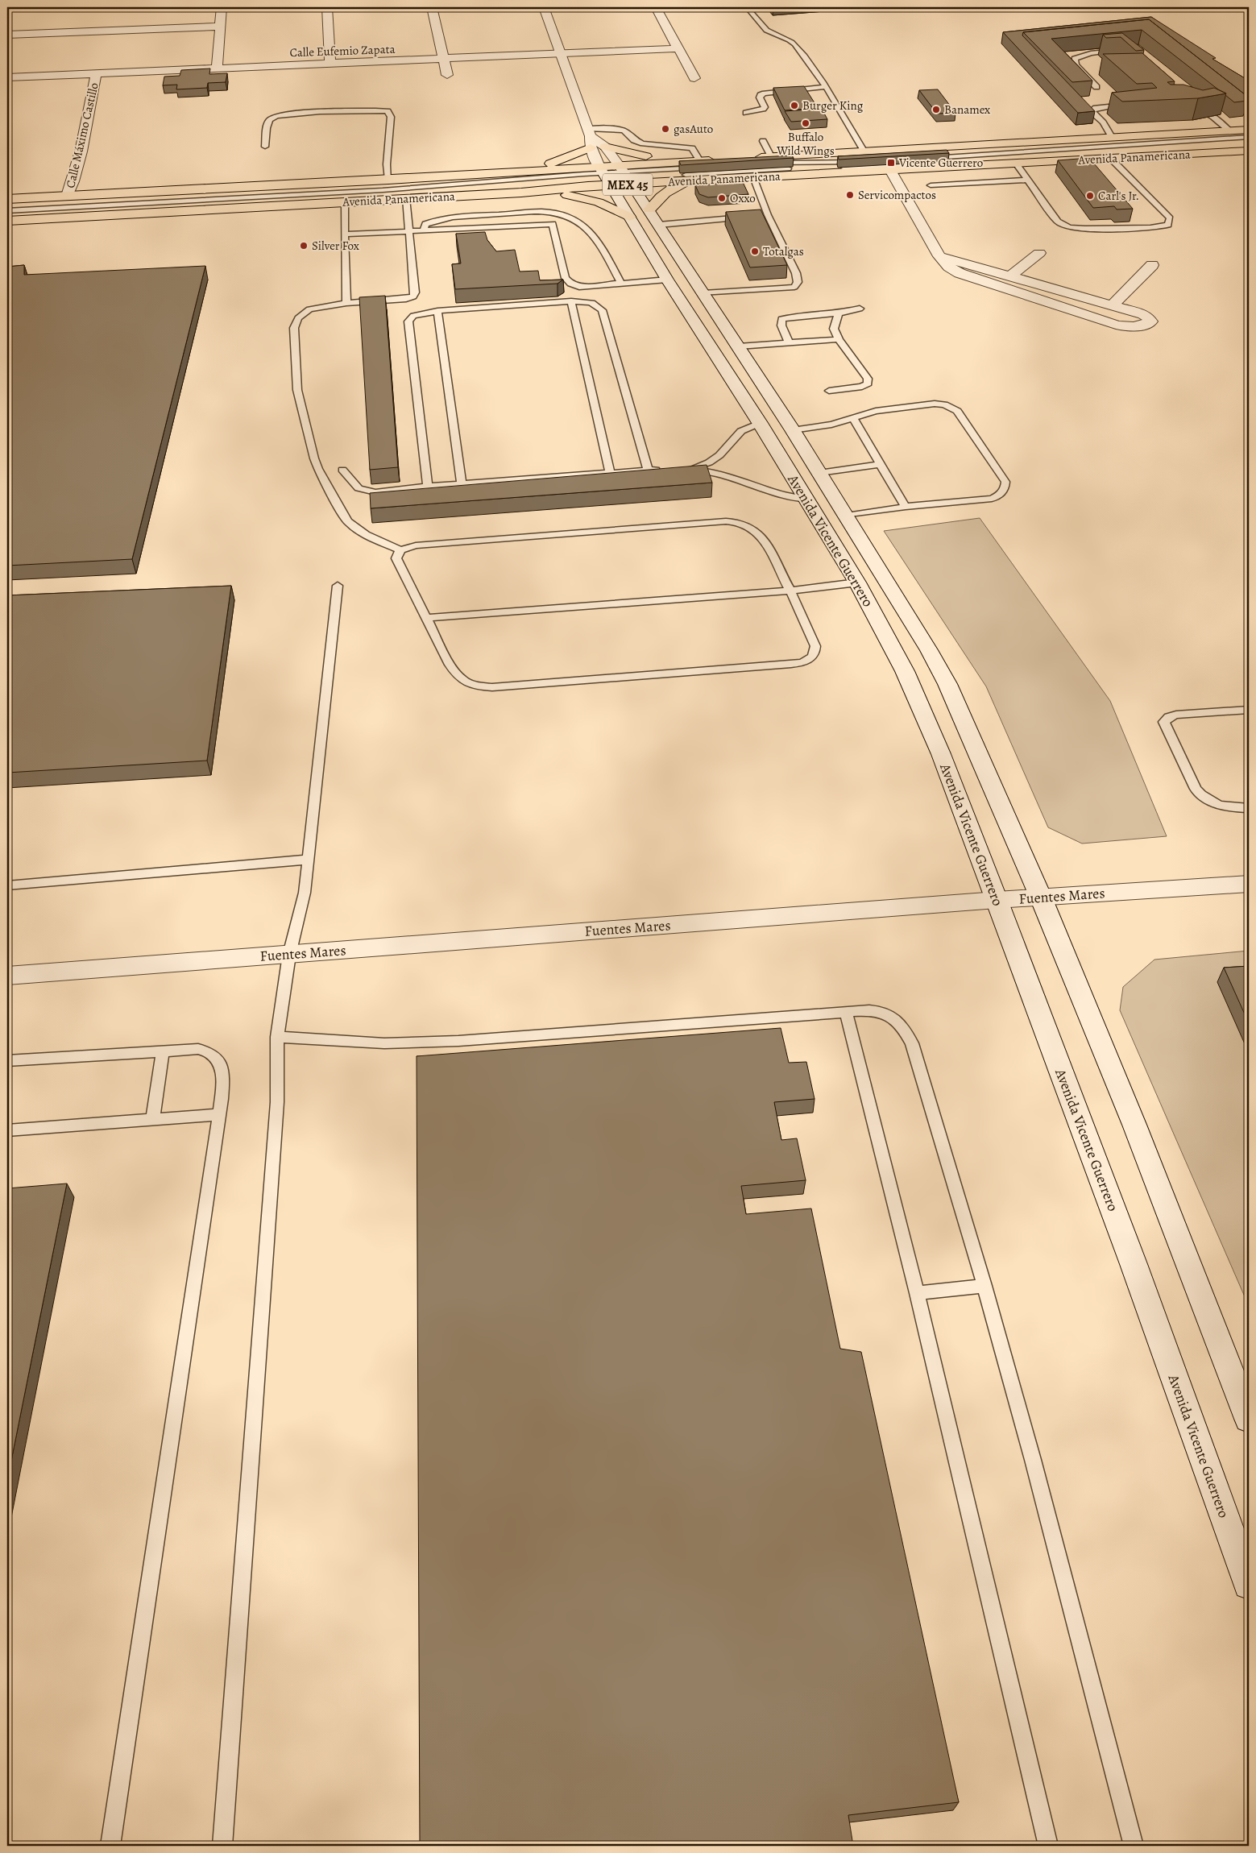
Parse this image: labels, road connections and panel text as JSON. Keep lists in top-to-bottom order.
{
  "streets": {
    "main road": ["Avenida Panamericana", "MEX 45"],
    "street": [
      "Calle Eufemio Zapata",
      "Calle Máximo Castillo",
      "Avenida Vicente Guerrero",
      "Fuentes Mares"
    ]
  },
  "crossings": [
    ["Calle Eufemio Zapata", "Calle Máximo Castillo"],
    ["Calle Eufemio Zapata", "Avenida Vicente Guerrero"],
    ["Calle Máximo Castillo", "Avenida Panamericana"],
    ["Avenida Panamericana", "Avenida Vicente Guerrero"],
    ["Avenida Vicente Guerrero", "Fuentes Mares"]
  ],
  "places": {
    "other": [
      "Burger King",
      "Banamex",
      "Buffalo Wild Wings",
      "gasAuto",
      "Servicompactos",
      "Carl's Jr.",
      "Oxxo",
      "Silver Fox",
      "Totalgas"
    ],
    "transit": ["Vicente Guerrero"]
  }
}
